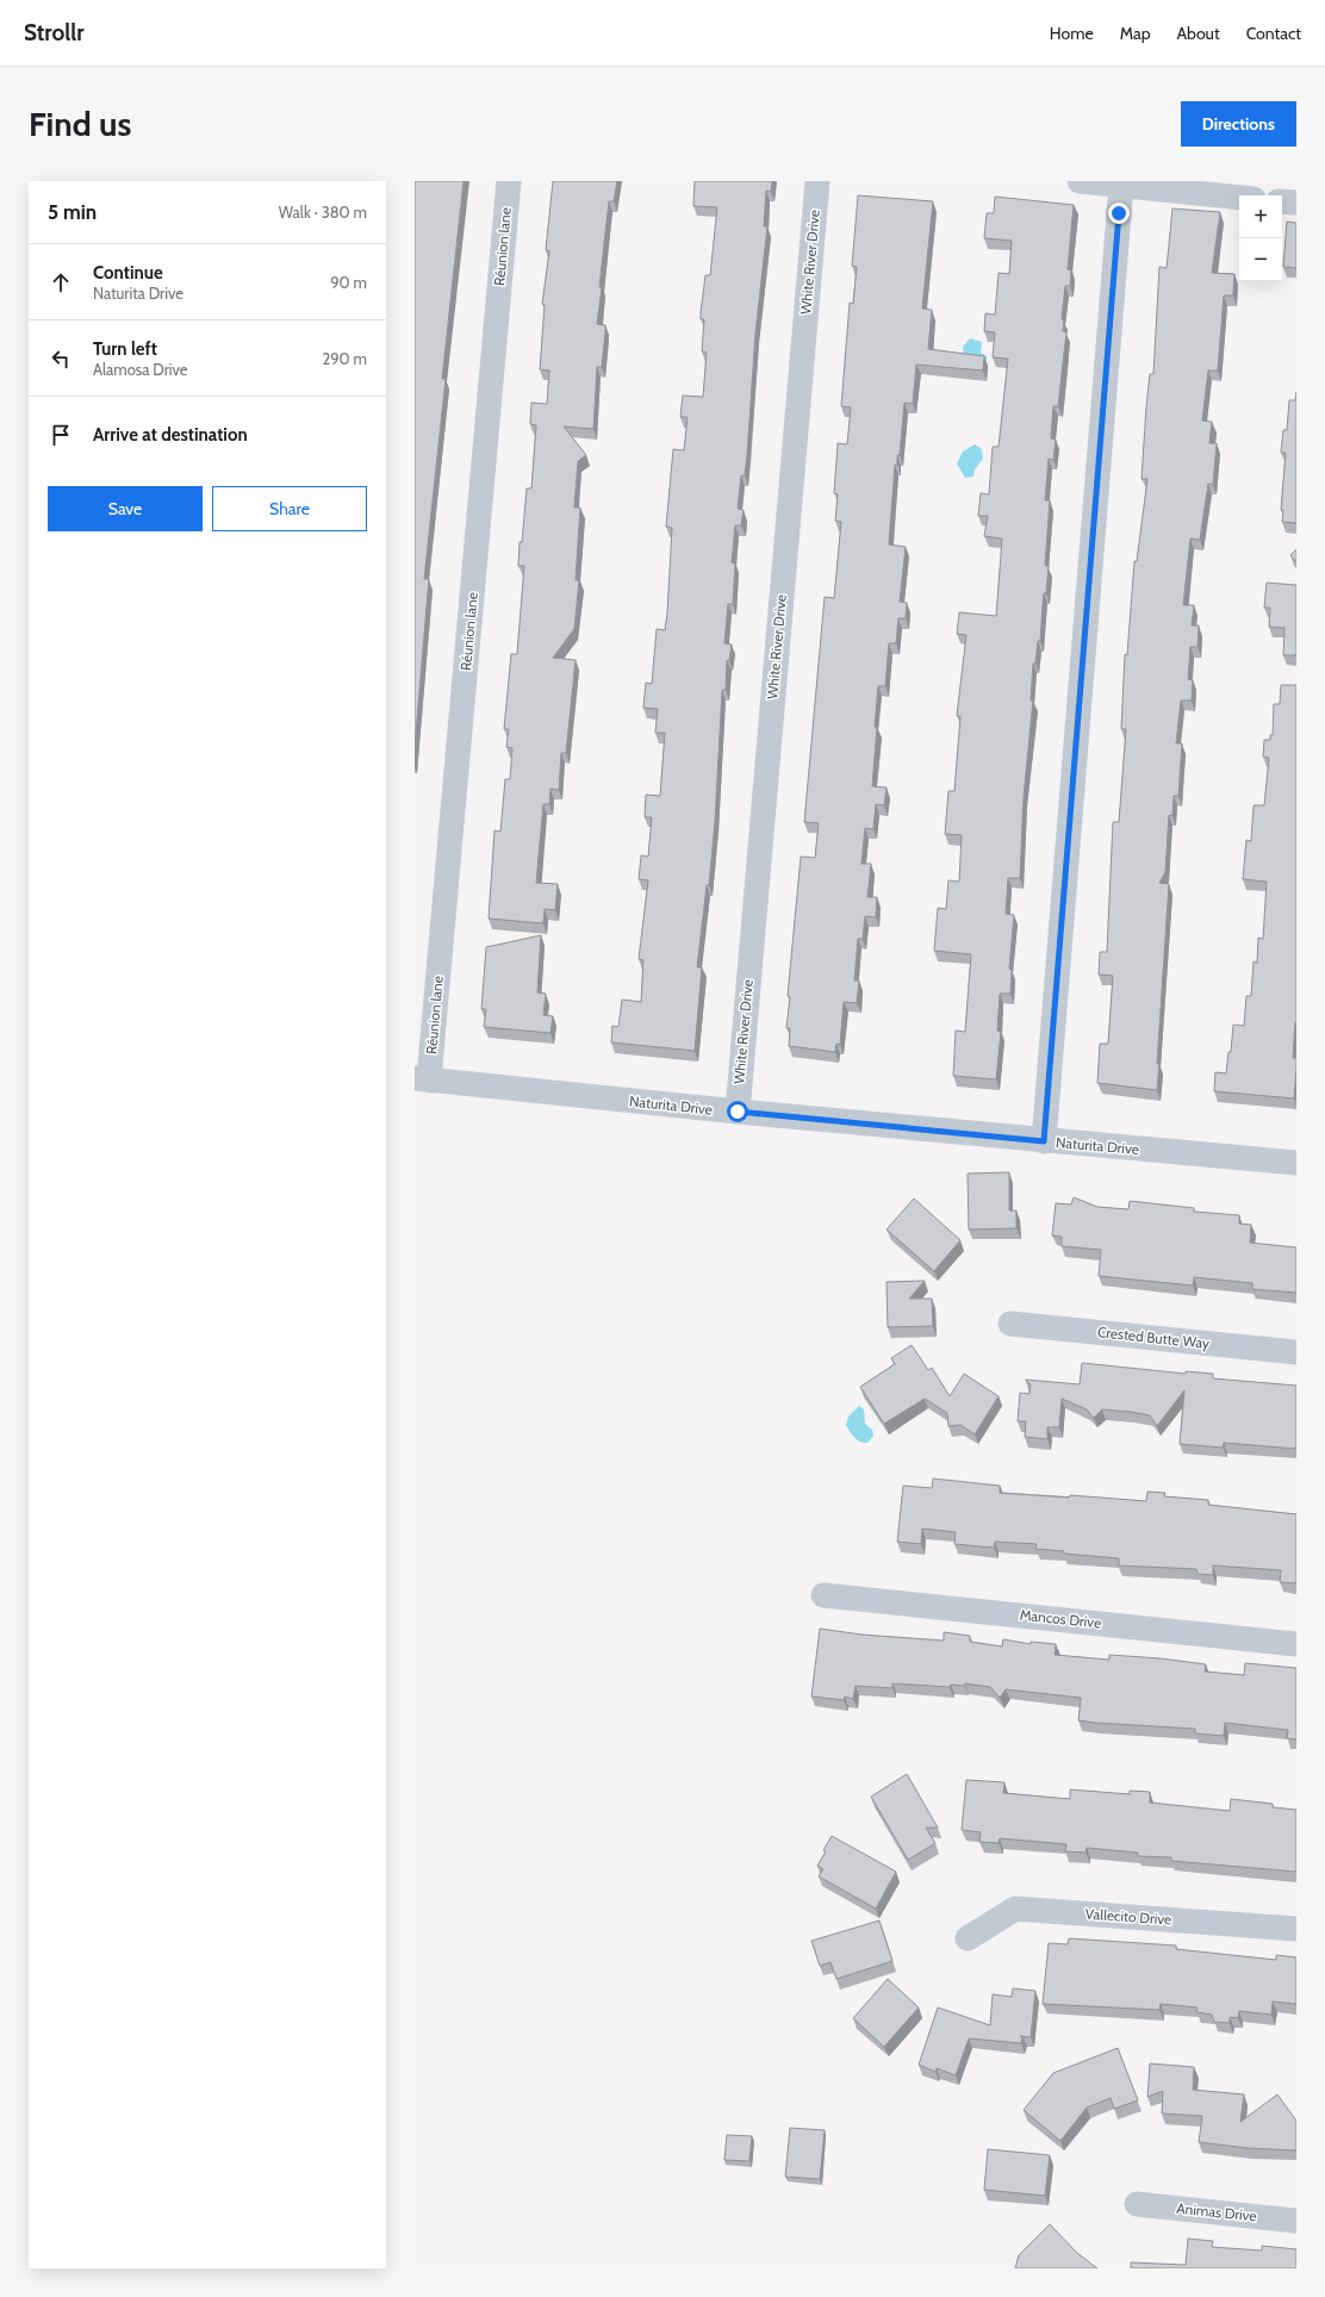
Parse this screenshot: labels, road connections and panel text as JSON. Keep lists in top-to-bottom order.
{
  "streets": {
    "street": [
      "Réunion lane",
      "White River Drive",
      "Naturita Drive",
      "Crested Butte Way",
      "Mancos Drive",
      "Vallecito Drive",
      "Animas Drive"
    ]
  },
  "crossings": [
    ["Réunion lane", "Naturita Drive"],
    ["White River Drive", "Naturita Drive"]
  ],
  "page": {
    "header": "Strollr",
    "nav": [
      "Home",
      "Map",
      "About",
      "Contact"
    ],
    "buttons": [
      "Directions",
      ["Save", "Share"]
    ],
    "title": "Find us",
    "heading": ["5 min", "Walk · 380 m"],
    "map_buttons": ["+", "−"],
    "list": [
      ["Continue", "Naturita Drive", "90 m"],
      ["Turn left", "Alamosa Drive", "290 m"],
      "Arrive at destination"
    ]
  }
}
